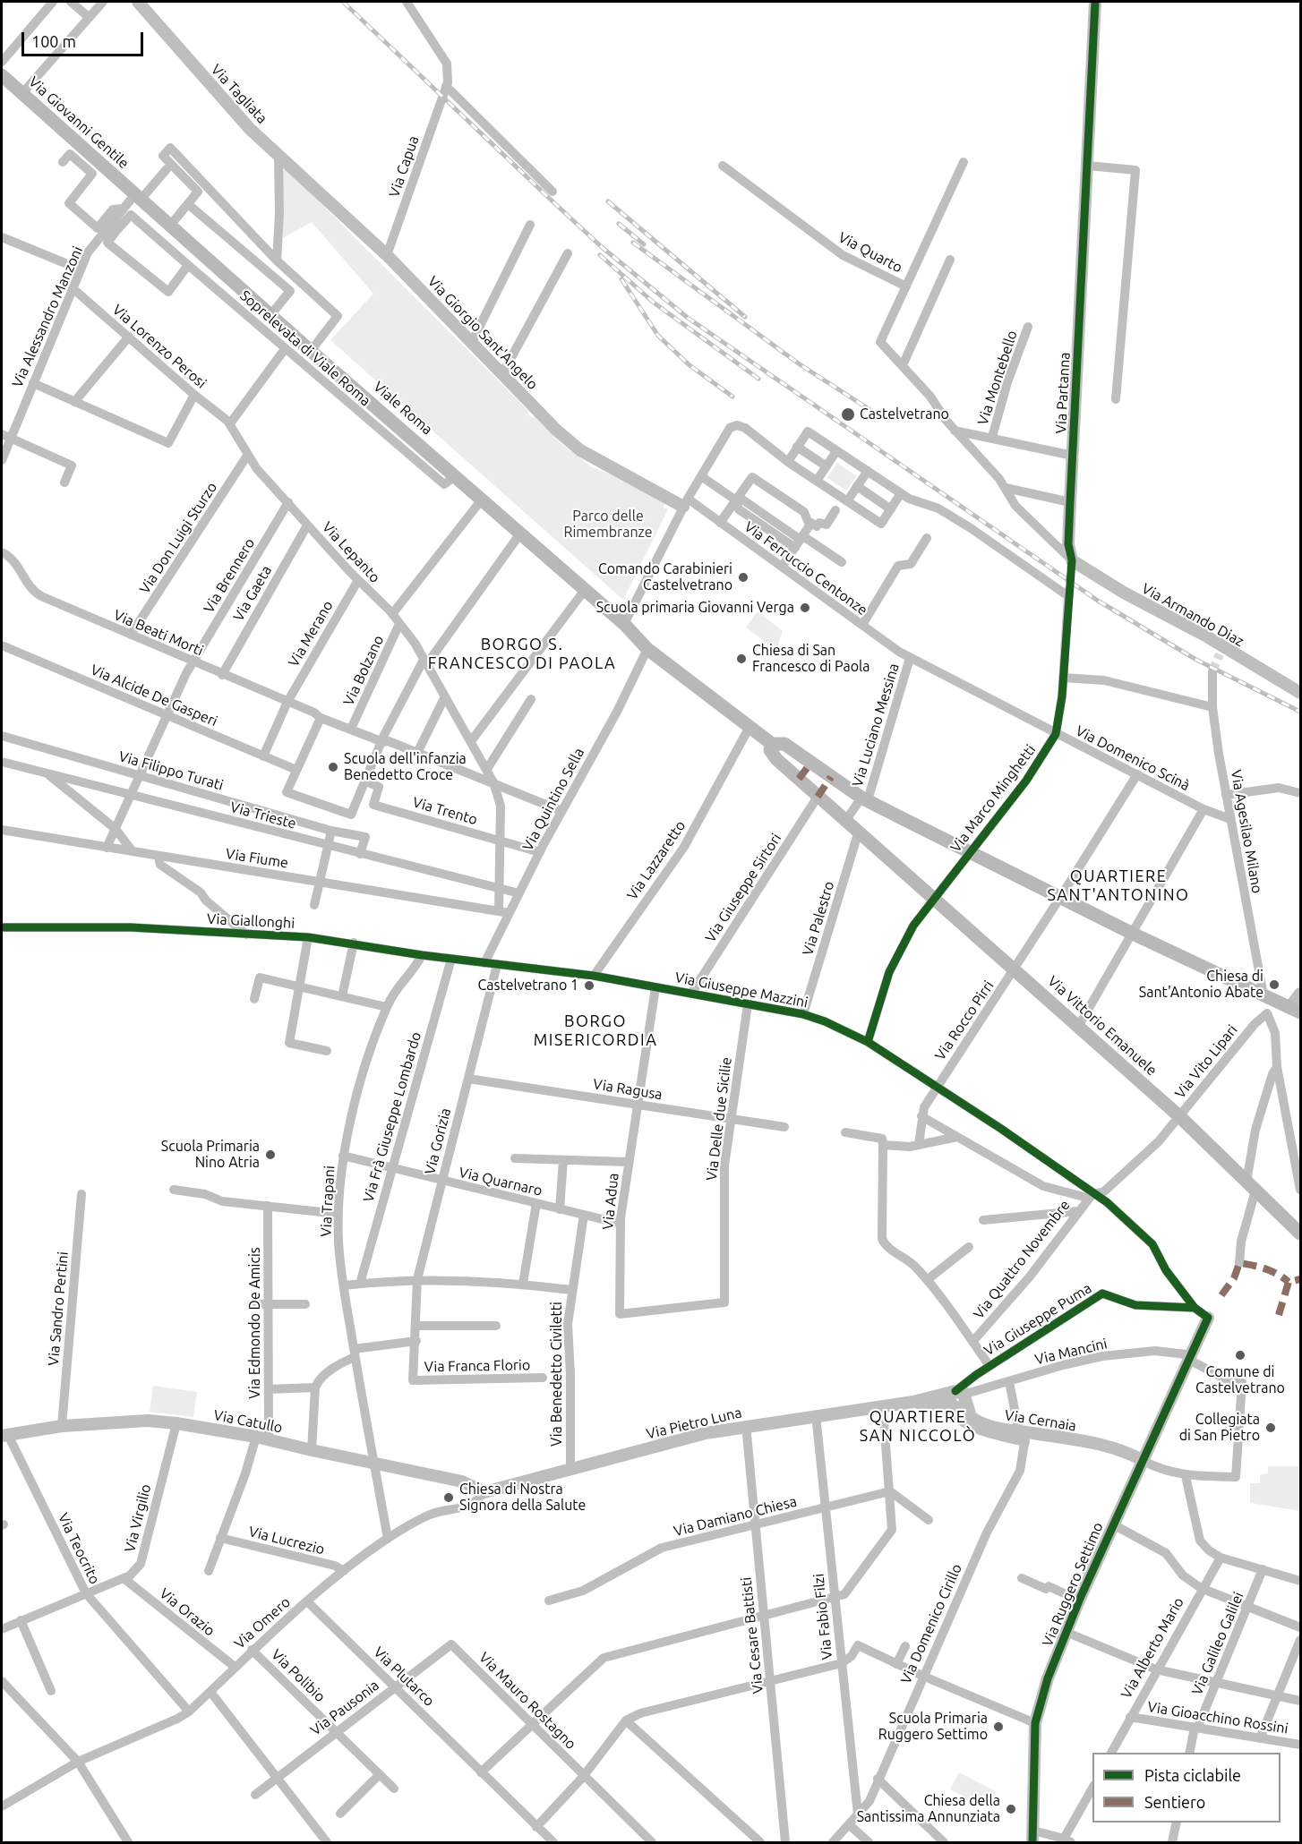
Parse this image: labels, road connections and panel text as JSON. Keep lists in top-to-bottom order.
{
  "streets": {
    "main road": ["Via Giovanni Gentile", "Viale Roma", "Via Vittorio Emanuele"],
    "street": [
      "Via Tagliata",
      "Via Capua",
      "Via Quarto",
      "Via Alessandro Manzoni",
      "Via Giorgio Sant'Angelo",
      "Via Lorenzo Perosi",
      "Soprelevata di Viale Roma",
      "Via Montebello",
      "Via Partanna",
      "Via Don Luigi Sturzo",
      "Via Lepanto",
      "Via Ferruccio Centonze",
      "Via Brennero",
      "Via Gaeta",
      "Via Armando Diaz",
      "Via Beati Morti",
      "Via Merano",
      "Via Bolzano",
      "Via Alcide De Gasperi",
      "Via Luciano Messina",
      "Via Domenico Scinà",
      "Via Filippo Turati",
      "Via Marco Minghetti",
      "Via Quintino Sella",
      "Via Trento",
      "Via Trieste",
      "Via Agesilao Milano",
      "Via Fiume",
      "Via Lazzaretto",
      "Via Giuseppe Sirtori",
      "Via Palestro",
      "Via Giallonghi",
      "Via Giuseppe Mazzini",
      "Via Rocco Pirri",
      "Via Vito Lipari",
      "Via Ragusa",
      "Via Frà Giuseppe Lombardo",
      "Via Delle due Sicilie",
      "Via Gorizia",
      "Via Quarnaro",
      "Via Trapani",
      "Via Adua",
      "Via Quattro Novembre",
      "Via Sandro Pertini",
      "Via Giuseppe Puma",
      "Via Edmondo De Amicis",
      "Via Mancini",
      "Via Franca Florio",
      "Via Benedetto Civiletti",
      "Via Cernaia",
      "Via Catullo",
      "Via Pietro Luna",
      "Via Damiano Chiesa",
      "Via Virgilio",
      "Via Lucrezio",
      "Via Teocrito",
      "Via Ruggero Settimo",
      "Via Orazio",
      "Via Fabio Filzi",
      "Via Omero",
      "Via Domenico Cirillo",
      "Via Cesare Battisti",
      "Via Galileo Galilei",
      "Via Alberto Mario",
      "Via Polibio",
      "Via Plutarco",
      "Via Mauro Rostagno",
      "Via Pausonia",
      "Via Gioacchino Rossini"
    ]
  },
  "crossings": [
    ["Via Tagliata", "Via Giorgio Sant'Angelo"],
    ["Via Giovanni Gentile", "Via Alessandro Manzoni"],
    ["Via Giovanni Gentile", "Viale Roma"],
    ["Via Capua", "Via Giorgio Sant'Angelo"],
    ["Via Quarto", "Via Montebello"],
    ["Via Quarto", "Via Partanna"],
    ["Via Quarto", "Via Armando Diaz"],
    ["Via Alessandro Manzoni", "Via Lorenzo Perosi"],
    ["Via Alessandro Manzoni", "Soprelevata di Viale Roma"],
    ["Via Alessandro Manzoni", "Viale Roma"],
    ["Via Giorgio Sant'Angelo", "Via Ferruccio Centonze"],
    ["Via Lorenzo Perosi", "Via Lepanto"],
    ["Soprelevata di Viale Roma", "Viale Roma"],
    ["Via Montebello", "Via Partanna"],
    ["Via Partanna", "Via Armando Diaz"],
    ["Viale Roma", "Via Quintino Sella"],
    ["Viale Roma", "Via Lazzaretto"],
    ["Viale Roma", "Via Vittorio Emanuele"],
    ["Via Don Luigi Sturzo", "Via Lepanto"],
    ["Via Don Luigi Sturzo", "Via Beati Morti"],
    ["Via Lepanto", "Via Brennero"],
    ["Via Lepanto", "Via Gaeta"],
    ["Via Lepanto", "Via Merano"],
    ["Via Lepanto", "Via Bolzano"],
    ["Via Lepanto", "Via Quintino Sella"],
    ["Via Lepanto", "Via Trento"],
    ["Via Lepanto", "Via Trieste"],
    ["Via Lepanto", "Via Fiume"],
    ["Via Ferruccio Centonze", "Via Luciano Messina"],
    ["Via Ferruccio Centonze", "Via Domenico Scinà"],
    ["Via Brennero", "Via Beati Morti"],
    ["Via Brennero", "Via Alcide De Gasperi"],
    ["Via Brennero", "Via Filippo Turati"],
    ["Via Brennero", "Via Trieste"],
    ["Via Brennero", "Via Fiume"],
    ["Via Gaeta", "Via Beati Morti"],
    ["Via Beati Morti", "Via Merano"],
    ["Via Beati Morti", "Via Bolzano"],
    ["Via Merano", "Via Alcide De Gasperi"],
    ["Via Luciano Messina", "Via Domenico Scinà"],
    ["Via Luciano Messina", "Via Vittorio Emanuele"],
    ["Via Domenico Scinà", "Via Marco Minghetti"],
    ["Via Domenico Scinà", "Via Agesilao Milano"],
    ["Via Domenico Scinà", "Via Rocco Pirri"],
    ["Via Filippo Turati", "Via Trieste"],
    ["Via Marco Minghetti", "Via Giuseppe Mazzini"],
    ["Via Marco Minghetti", "Via Vittorio Emanuele"],
    ["Via Quintino Sella", "Via Trento"],
    ["Via Quintino Sella", "Via Trieste"],
    ["Via Quintino Sella", "Via Fiume"],
    ["Via Quintino Sella", "Via Giallonghi"],
    ["Via Lazzaretto", "Via Giuseppe Mazzini"],
    ["Via Giuseppe Sirtori", "Via Giuseppe Mazzini"],
    ["Via Giuseppe Sirtori", "Via Vittorio Emanuele"],
    ["Via Palestro", "Via Giuseppe Mazzini"],
    ["Via Palestro", "Via Vittorio Emanuele"],
    ["Via Giallonghi", "Via Giuseppe Mazzini"],
    ["Via Giallonghi", "Via Frà Giuseppe Lombardo"],
    ["Via Giallonghi", "Via Gorizia"],
    ["Via Giallonghi", "Via Trapani"],
    ["Via Giuseppe Mazzini", "Via Rocco Pirri"],
    ["Via Giuseppe Mazzini", "Via Vito Lipari"],
    ["Via Giuseppe Mazzini", "Via Delle due Sicilie"],
    ["Via Giuseppe Mazzini", "Via Gorizia"],
    ["Via Giuseppe Mazzini", "Via Adua"],
    ["Via Giuseppe Mazzini", "Via Quattro Novembre"],
    ["Via Giuseppe Mazzini", "Via Giuseppe Puma"],
    ["Via Rocco Pirri", "Via Vittorio Emanuele"],
    ["Via Vittorio Emanuele", "Via Vito Lipari"],
    ["Via Vito Lipari", "Via Quattro Novembre"],
    ["Via Ragusa", "Via Delle due Sicilie"],
    ["Via Ragusa", "Via Gorizia"],
    ["Via Ragusa", "Via Adua"],
    ["Via Frà Giuseppe Lombardo", "Via Quarnaro"],
    ["Via Delle due Sicilie", "Via Adua"],
    ["Via Gorizia", "Via Quarnaro"],
    ["Via Gorizia", "Via Franca Florio"],
    ["Via Quarnaro", "Via Trapani"],
    ["Via Quarnaro", "Via Adua"],
    ["Via Quarnaro", "Via Benedetto Civiletti"],
    ["Via Trapani", "Via Catullo"],
    ["Via Trapani", "Via Omero"],
    ["Via Sandro Pertini", "Via Catullo"],
    ["Via Giuseppe Puma", "Via Mancini"],
    ["Via Giuseppe Puma", "Via Cernaia"],
    ["Via Giuseppe Puma", "Via Pietro Luna"],
    ["Via Edmondo De Amicis", "Via Catullo"],
    ["Via Mancini", "Via Cernaia"],
    ["Via Mancini", "Via Pietro Luna"],
    ["Via Mancini", "Via Ruggero Settimo"],
    ["Via Benedetto Civiletti", "Via Pietro Luna"],
    ["Via Cernaia", "Via Pietro Luna"],
    ["Via Cernaia", "Via Ruggero Settimo"],
    ["Via Cernaia", "Via Domenico Cirillo"],
    ["Via Catullo", "Via Pietro Luna"],
    ["Via Catullo", "Via Virgilio"],
    ["Via Catullo", "Via Teocrito"],
    ["Via Catullo", "Via Omero"],
    ["Via Pietro Luna", "Via Fabio Filzi"],
    ["Via Pietro Luna", "Via Omero"],
    ["Via Pietro Luna", "Via Cesare Battisti"],
    ["Via Damiano Chiesa", "Via Fabio Filzi"],
    ["Via Damiano Chiesa", "Via Cesare Battisti"],
    ["Via Virgilio", "Via Teocrito"],
    ["Via Virgilio", "Via Orazio"],
    ["Via Lucrezio", "Via Omero"],
    ["Via Teocrito", "Via Omero"],
    ["Via Orazio", "Via Omero"],
    ["Via Fabio Filzi", "Via Domenico Cirillo"],
    ["Via Omero", "Via Polibio"],
    ["Via Omero", "Via Plutarco"],
    ["Via Galileo Galilei", "Via Gioacchino Rossini"],
    ["Via Alberto Mario", "Via Gioacchino Rossini"],
    ["Via Polibio", "Via Pausonia"],
    ["Via Plutarco", "Via Pausonia"],
    ["Via Mauro Rostagno", "Via Pausonia"]
  ],
  "districts": [
    "BORGO S. FRANCESCO DI PAOLA",
    "QUARTIERE SANT'ANTONINO",
    "BORGO MISERICORDIA",
    "QUARTIERE SAN NICCOLÒ"
  ],
  "parks": ["Parco delle Rimembranze"],
  "places": [
    "Castelvetrano",
    "Comando Carabinieri Castelvetrano",
    "Scuola primaria Giovanni Verga",
    "Chiesa di San Francesco di Paola",
    "Scuola dell'infanzia Benedetto Croce",
    "Chiesa di Sant'Antonio Abate",
    "Castelvetrano 1",
    "Scuola Primaria Nino Atria",
    "Comune di Castelvetrano",
    "Collegiata di San Pietro",
    "Chiesa di Nostra Signora della Salute",
    "Scuola Primaria Ruggero Settimo",
    "Chiesa della Santissima Annunziata"
  ],
  "legend": ["Pista ciclabile", "Sentiero"],
  "scale_bar": "100 m"
}
